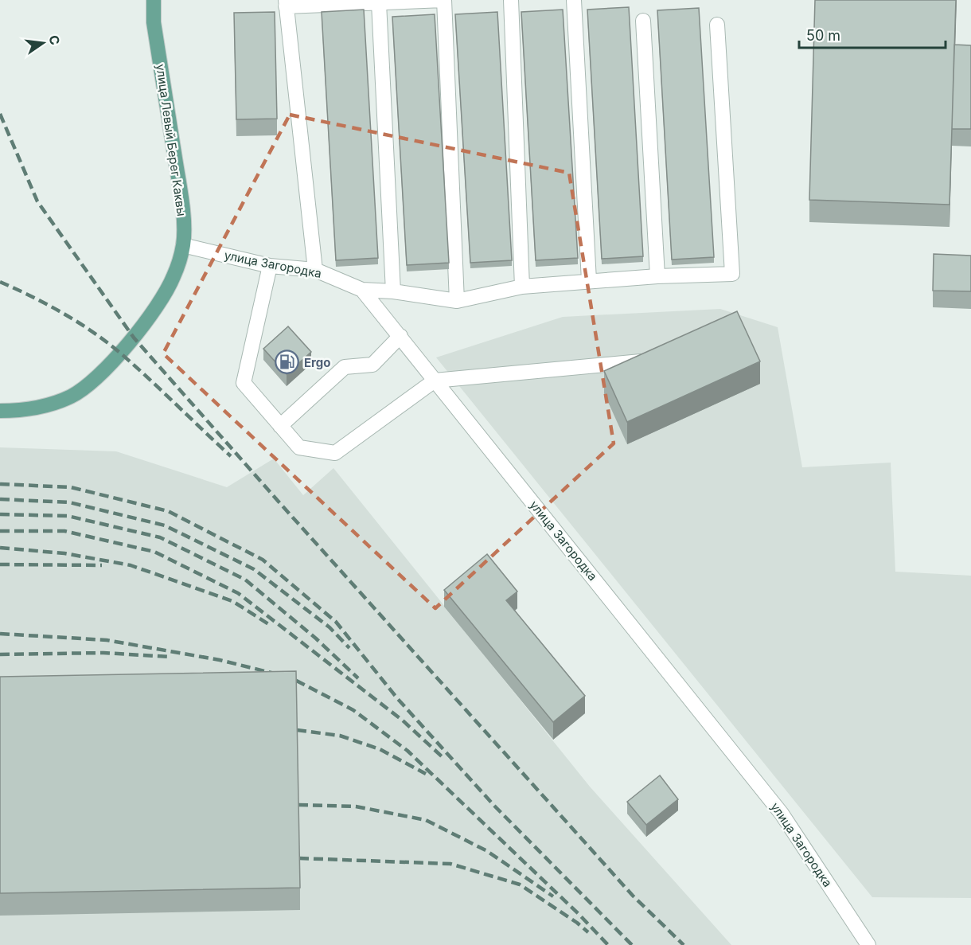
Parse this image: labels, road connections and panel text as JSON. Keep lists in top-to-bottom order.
{
  "streets": {
    "main road": ["улица Левый Берег Каквы"],
    "street": ["улица Загородка"]
  },
  "crossings": [
    ["улица Левый Берег Каквы", "улица Загородка"]
  ],
  "places": {
    "fuel station": ["Ergo"]
  },
  "scale_bar": "50 m",
  "north": "right"
}
